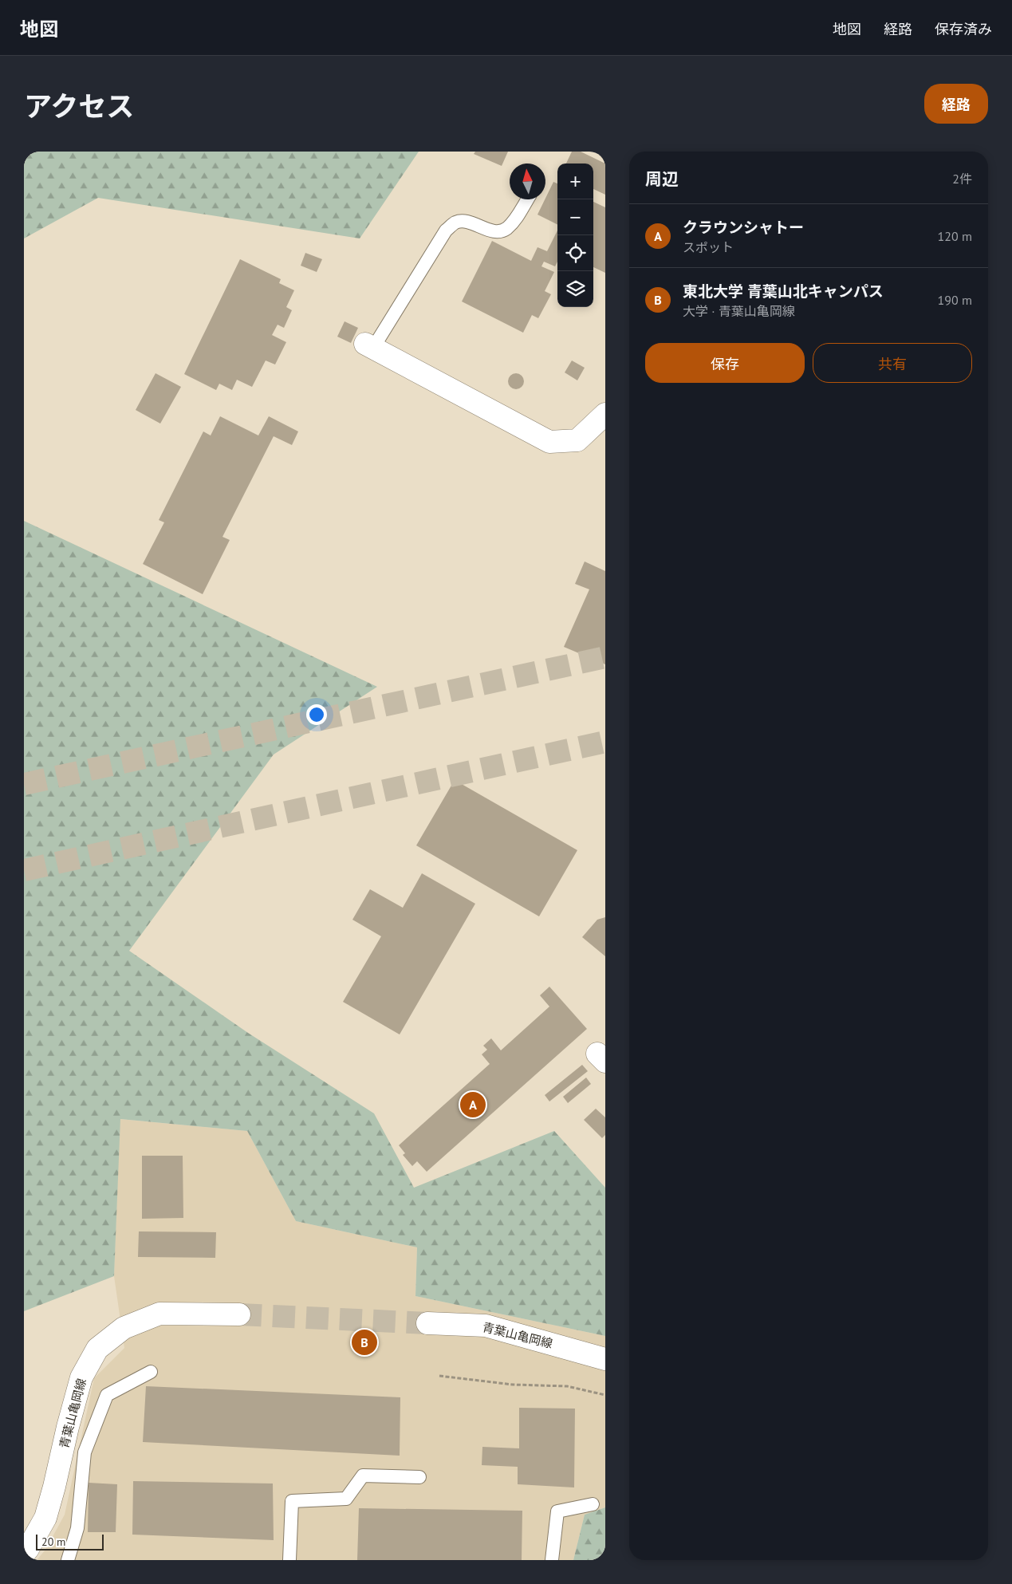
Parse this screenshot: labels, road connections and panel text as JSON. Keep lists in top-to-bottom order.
{
  "streets": {
    "street": ["青葉山亀岡線"]
  },
  "scale_bar": "20 m",
  "north": "top",
  "page": {
    "header": "地図",
    "nav": ["地図", "経路", "保存済み"],
    "title": "アクセス",
    "buttons": [
      "経路",
      ["保存", "共有"]
    ],
    "heading": ["周辺", "2件"],
    "map_buttons": ["+", "−"],
    "list": [
      {
        "mark": "A",
        "name": "クラウンシャトー",
        "note": "スポット",
        "value": "120 m"
      },
      {
        "mark": "B",
        "name": "東北大学 青葉山北キャンパス",
        "note": "大学 · 青葉山亀岡線",
        "value": "190 m"
      }
    ],
    "pins": ["A", "B"],
    "scale": "20 m"
  }
}
